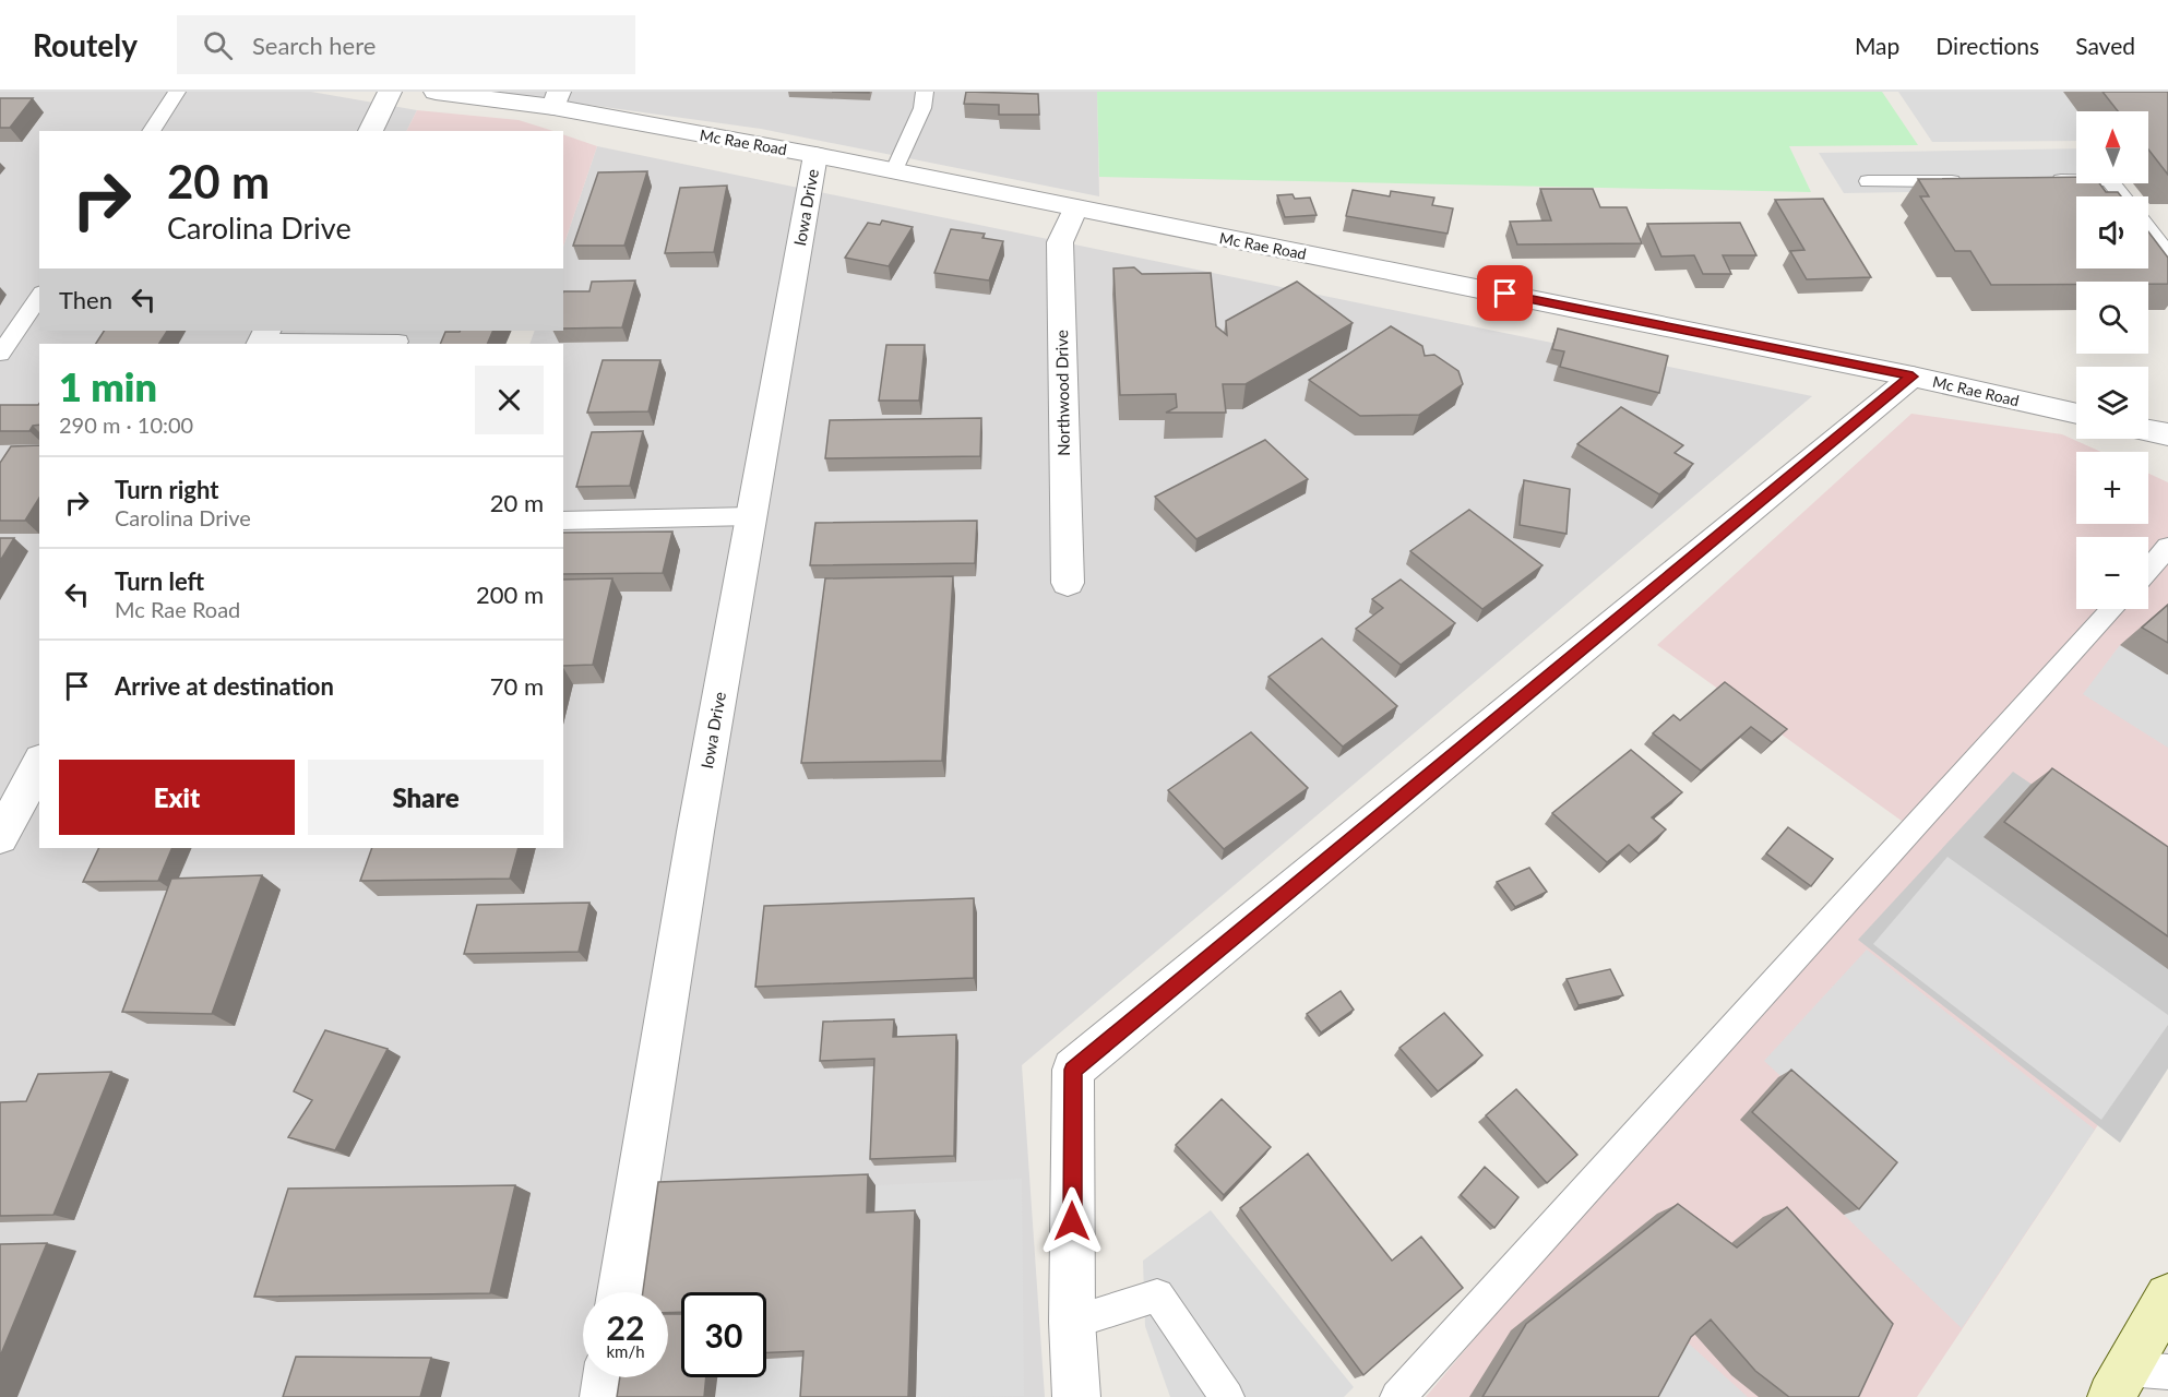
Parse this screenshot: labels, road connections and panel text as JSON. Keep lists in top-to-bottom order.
{
  "streets": {
    "street": ["Mc Rae Road", "Iowa Drive", "Northwood Drive"]
  },
  "crossings": [
    ["Mc Rae Road", "Iowa Drive"],
    ["Mc Rae Road", "Northwood Drive"]
  ],
  "north": "top",
  "page": {
    "header": "Routely",
    "search": "Search here",
    "nav": ["Map", "Directions", "Saved"],
    "map_buttons": ["+", "−"],
    "turn": ["20 m", "Carolina Drive"],
    "then": "Then",
    "heading": ["1 min", "290 m · 10:00"],
    "list": [
      {
        "name": "Turn right",
        "note": "Carolina Drive",
        "value": "20 m"
      },
      {
        "name": "Turn left",
        "note": "Mc Rae Road",
        "value": "200 m"
      },
      {
        "name": "Arrive at destination",
        "value": "70 m"
      }
    ],
    "buttons": ["Exit", "Share"],
    "speed": "22 km/h",
    "limit": "30"
  }
}
